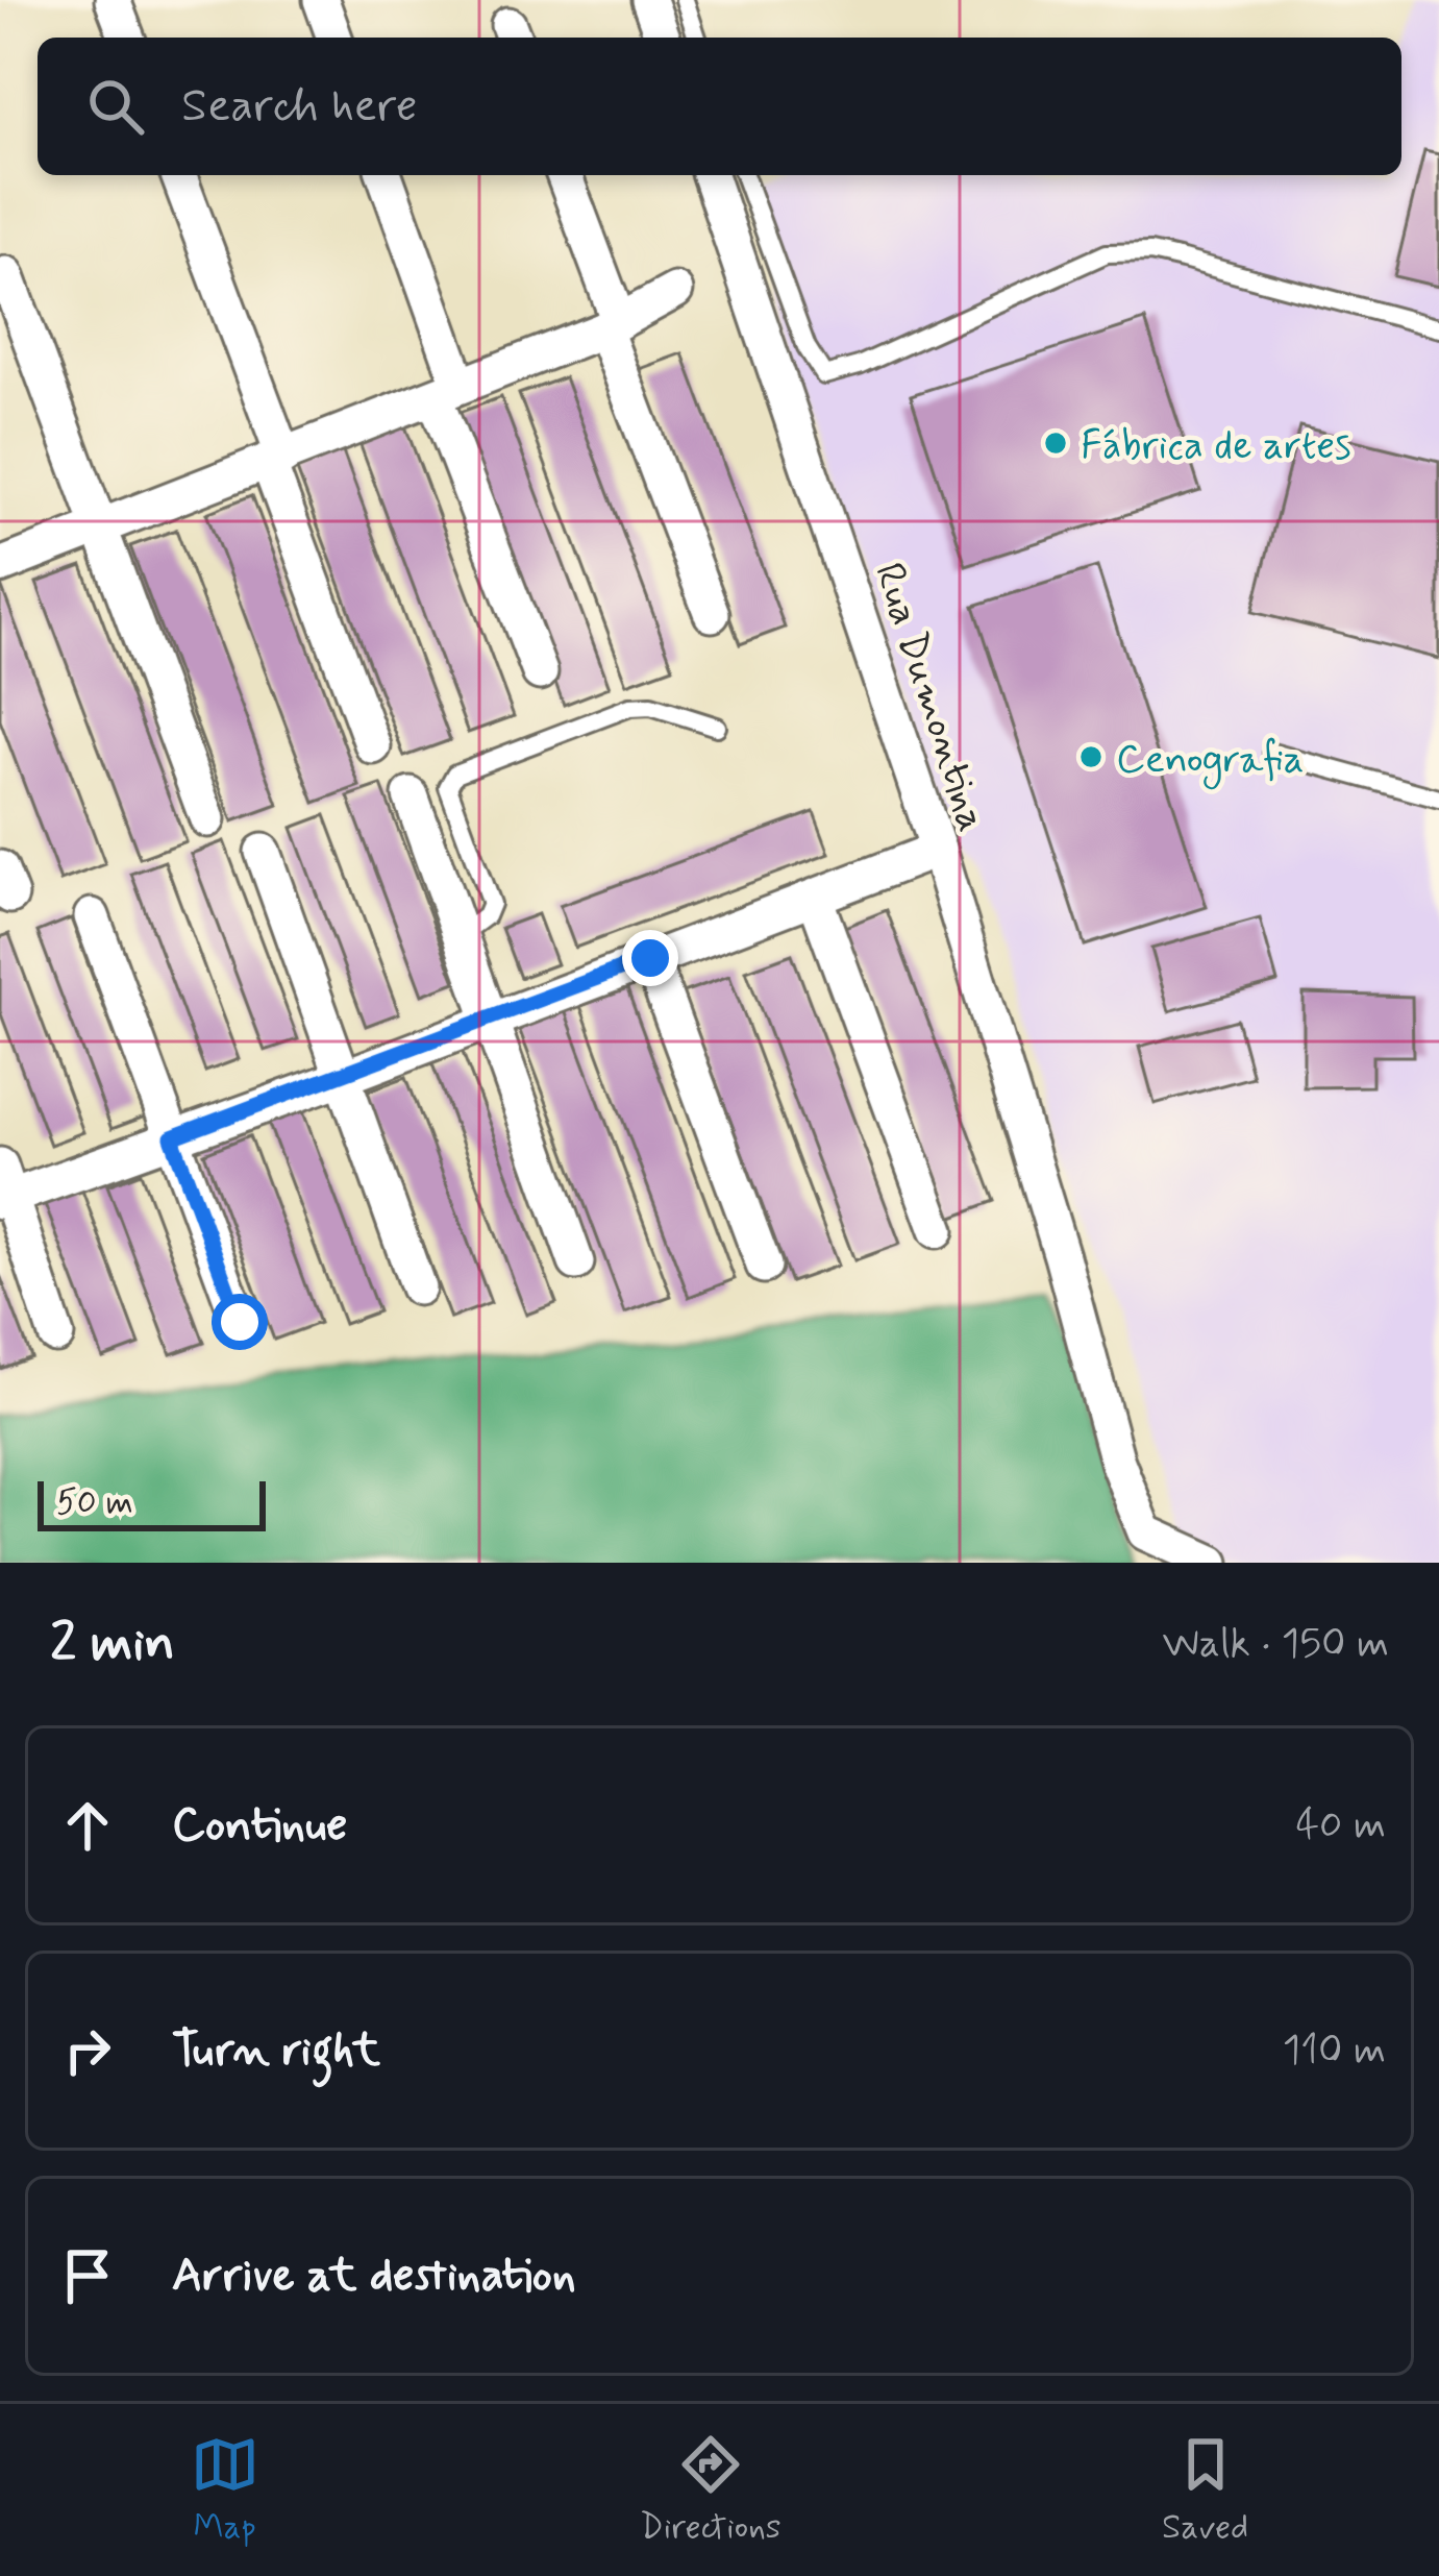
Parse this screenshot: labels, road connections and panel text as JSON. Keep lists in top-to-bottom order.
{
  "streets": {
    "street": ["Rua Dumontina"]
  },
  "places": ["Fábrica de artes", "Cenografia"],
  "scale_bar": "50 m",
  "page": {
    "search": "Search here",
    "scale": "50 m",
    "heading": ["2 min", "Walk · 150 m"],
    "list": [
      ["Continue", "40 m"],
      ["Turn right", "110 m"],
      "Arrive at destination"
    ],
    "nav": ["Map", "Directions", "Saved"]
  }
}
